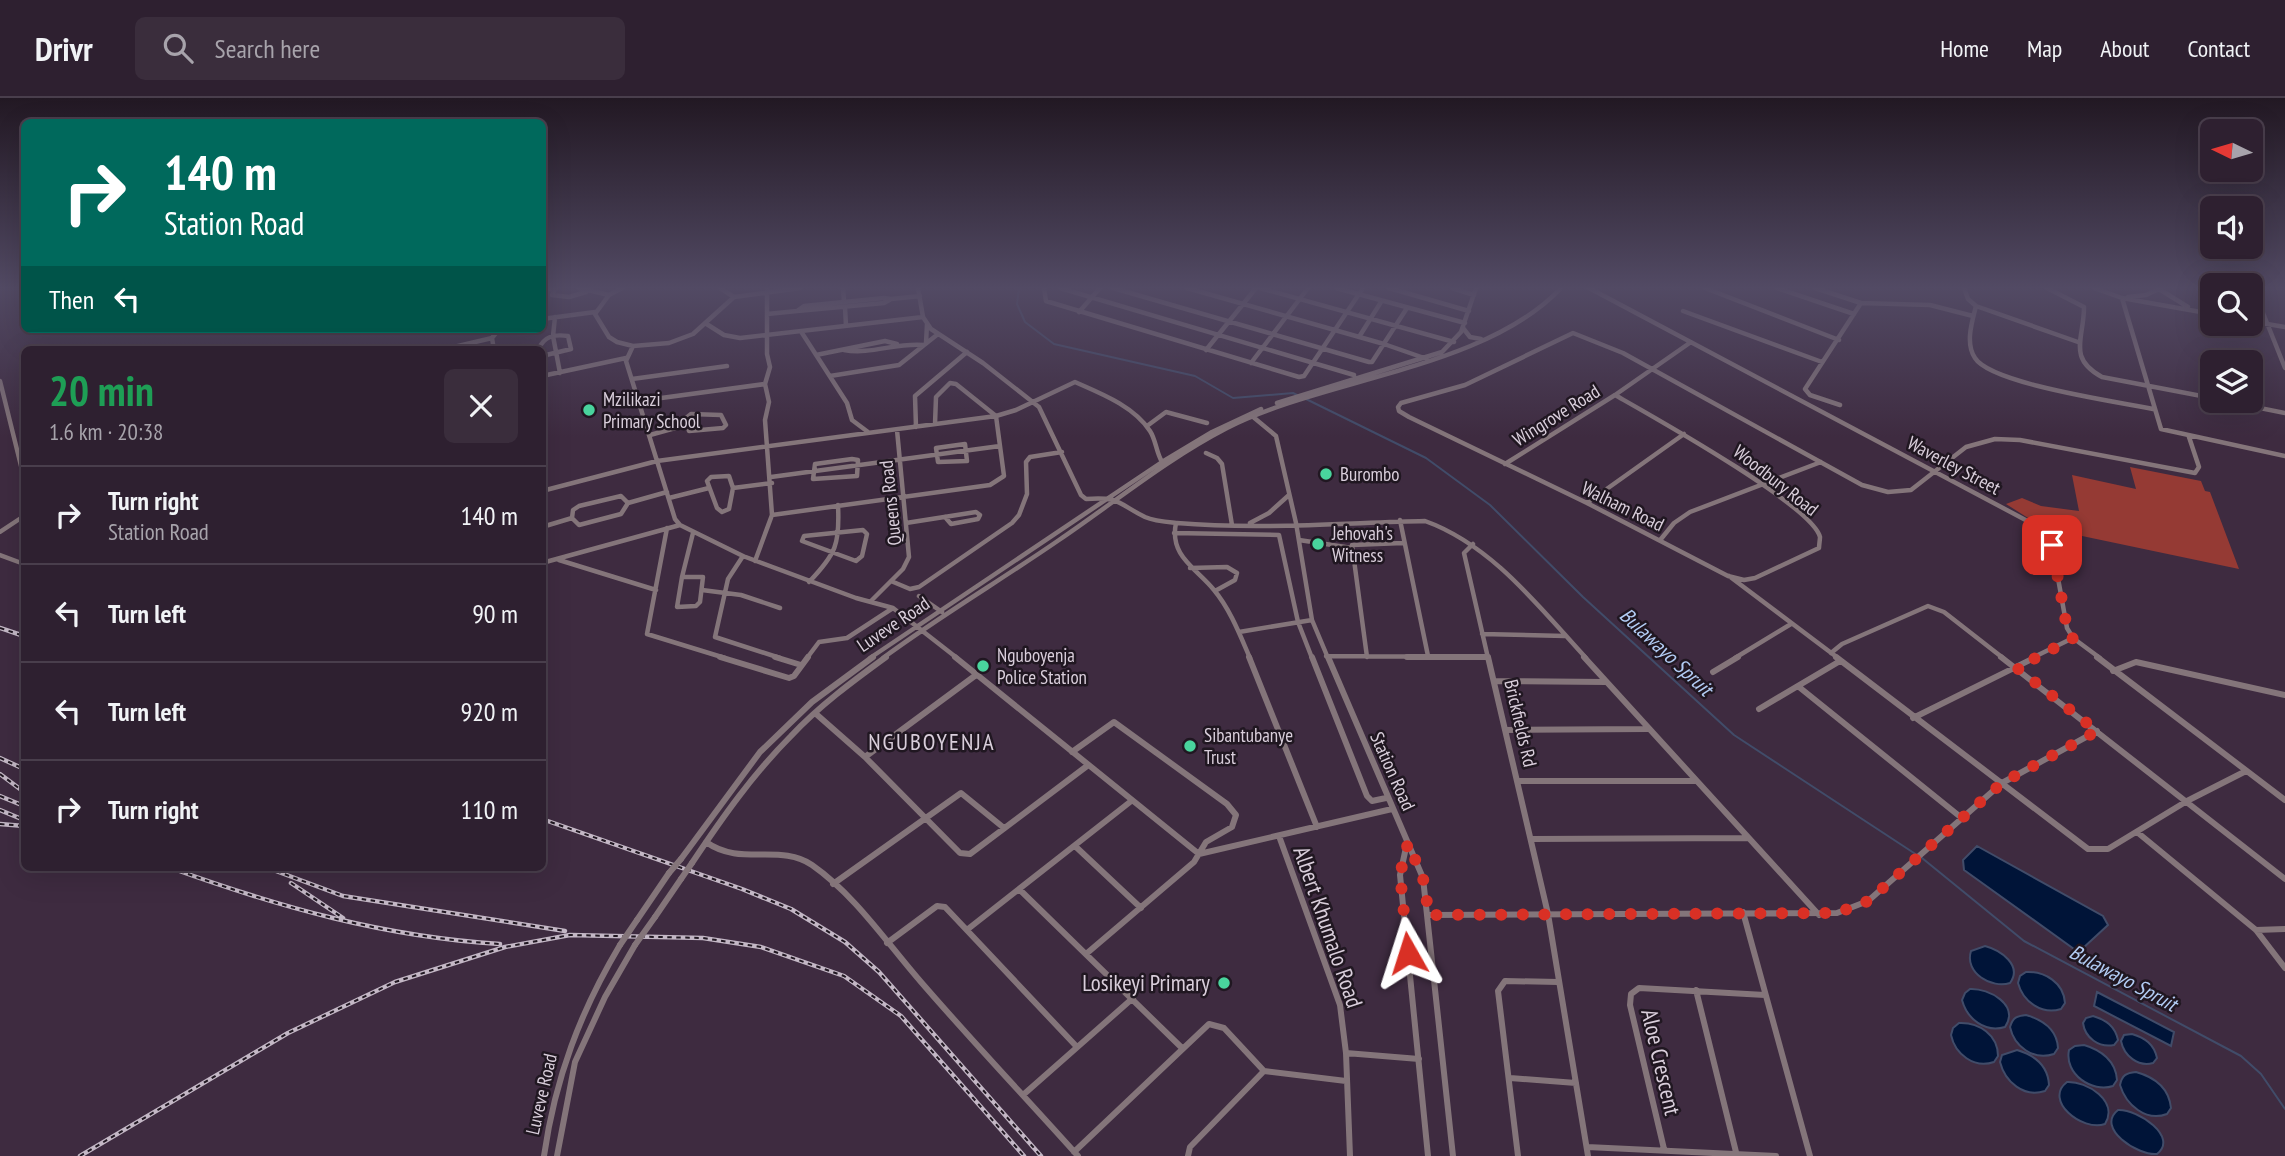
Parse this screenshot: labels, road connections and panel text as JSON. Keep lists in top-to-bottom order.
{
  "streets": {
    "street": [
      "Wingrove Road",
      "Waverley Street",
      "Woodbury Road",
      "Queens Road",
      "Walham Road",
      "Luveve Road",
      "Brickfields Rd",
      "Station Road",
      "Albert Khumalo Road",
      "Aloe Crescent"
    ]
  },
  "crossings": [
    ["Wingrove Road", "Waverley Street"],
    ["Wingrove Road", "Woodbury Road"],
    ["Wingrove Road", "Walham Road"],
    ["Woodbury Road", "Walham Road"],
    ["Luveve Road", "Station Road"]
  ],
  "districts": ["NGUBOYENJA"],
  "water": ["Bulawayo Spruit"],
  "places": [
    "Mzilikazi Primary School",
    "Burombo",
    "Jehovah's Witness",
    "Nguboyenja Police Station",
    "Sibantubanye Trust",
    "Losikeyi Primary"
  ],
  "north": "left",
  "page": {
    "header": "Drivr",
    "search": "Search here",
    "nav": [
      "Home",
      "Map",
      "About",
      "Contact"
    ],
    "turn": ["140 m", "Station Road"],
    "then": "Then",
    "heading": ["20 min", "1.6 km · 20:38"],
    "list": [
      {
        "name": "Turn right",
        "note": "Station Road",
        "value": "140 m"
      },
      {
        "name": "Turn left",
        "value": "90 m"
      },
      {
        "name": "Turn left",
        "value": "920 m"
      },
      {
        "name": "Turn right",
        "value": "110 m"
      }
    ]
  }
}
